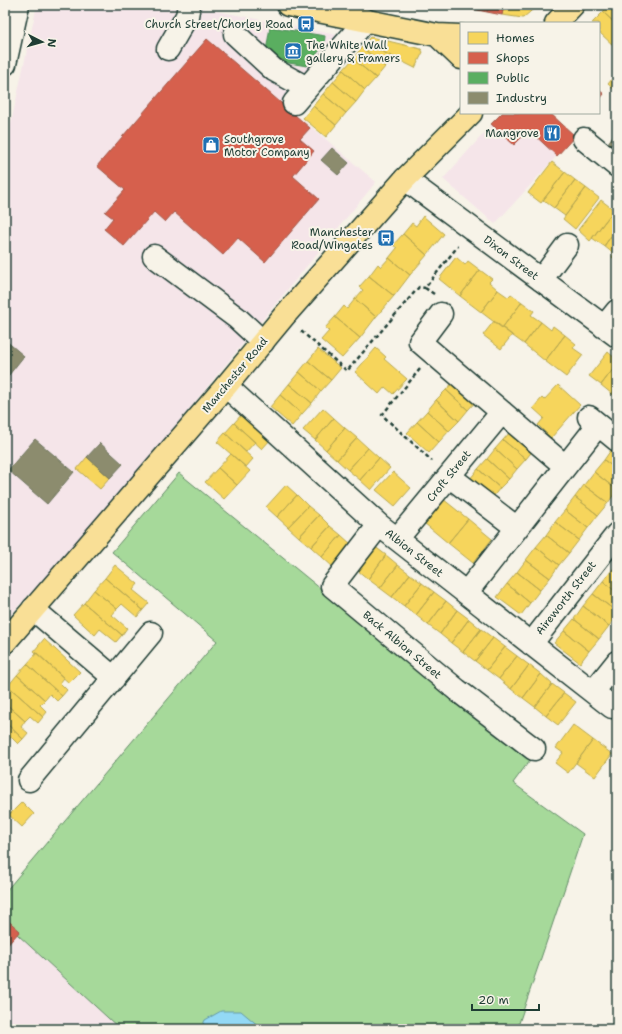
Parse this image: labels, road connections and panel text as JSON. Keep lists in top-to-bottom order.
{
  "streets": {
    "main road": ["Manchester Road"],
    "street": [
      "Dixon Street",
      "Croft Street",
      "Albion Street",
      "Aireworth Street",
      "Back Albion Street"
    ]
  },
  "crossings": [
    ["Dixon Street", "Manchester Road"],
    ["Manchester Road", "Albion Street"],
    ["Croft Street", "Albion Street"],
    ["Albion Street", "Aireworth Street"],
    ["Albion Street", "Back Albion Street"]
  ],
  "places": {
    "bus stop": ["Church Street/Chorley Road", "Manchester Road/Wingates"],
    "museum": ["The White Wall gallery & Framers"],
    "restaurant": ["Mangrove"],
    "shop": ["Southgrove Motor Company"]
  },
  "legend": [
    "Homes",
    "Shops",
    "Public",
    "Industry"
  ],
  "scale_bar": "20 m",
  "north": "right"
}
